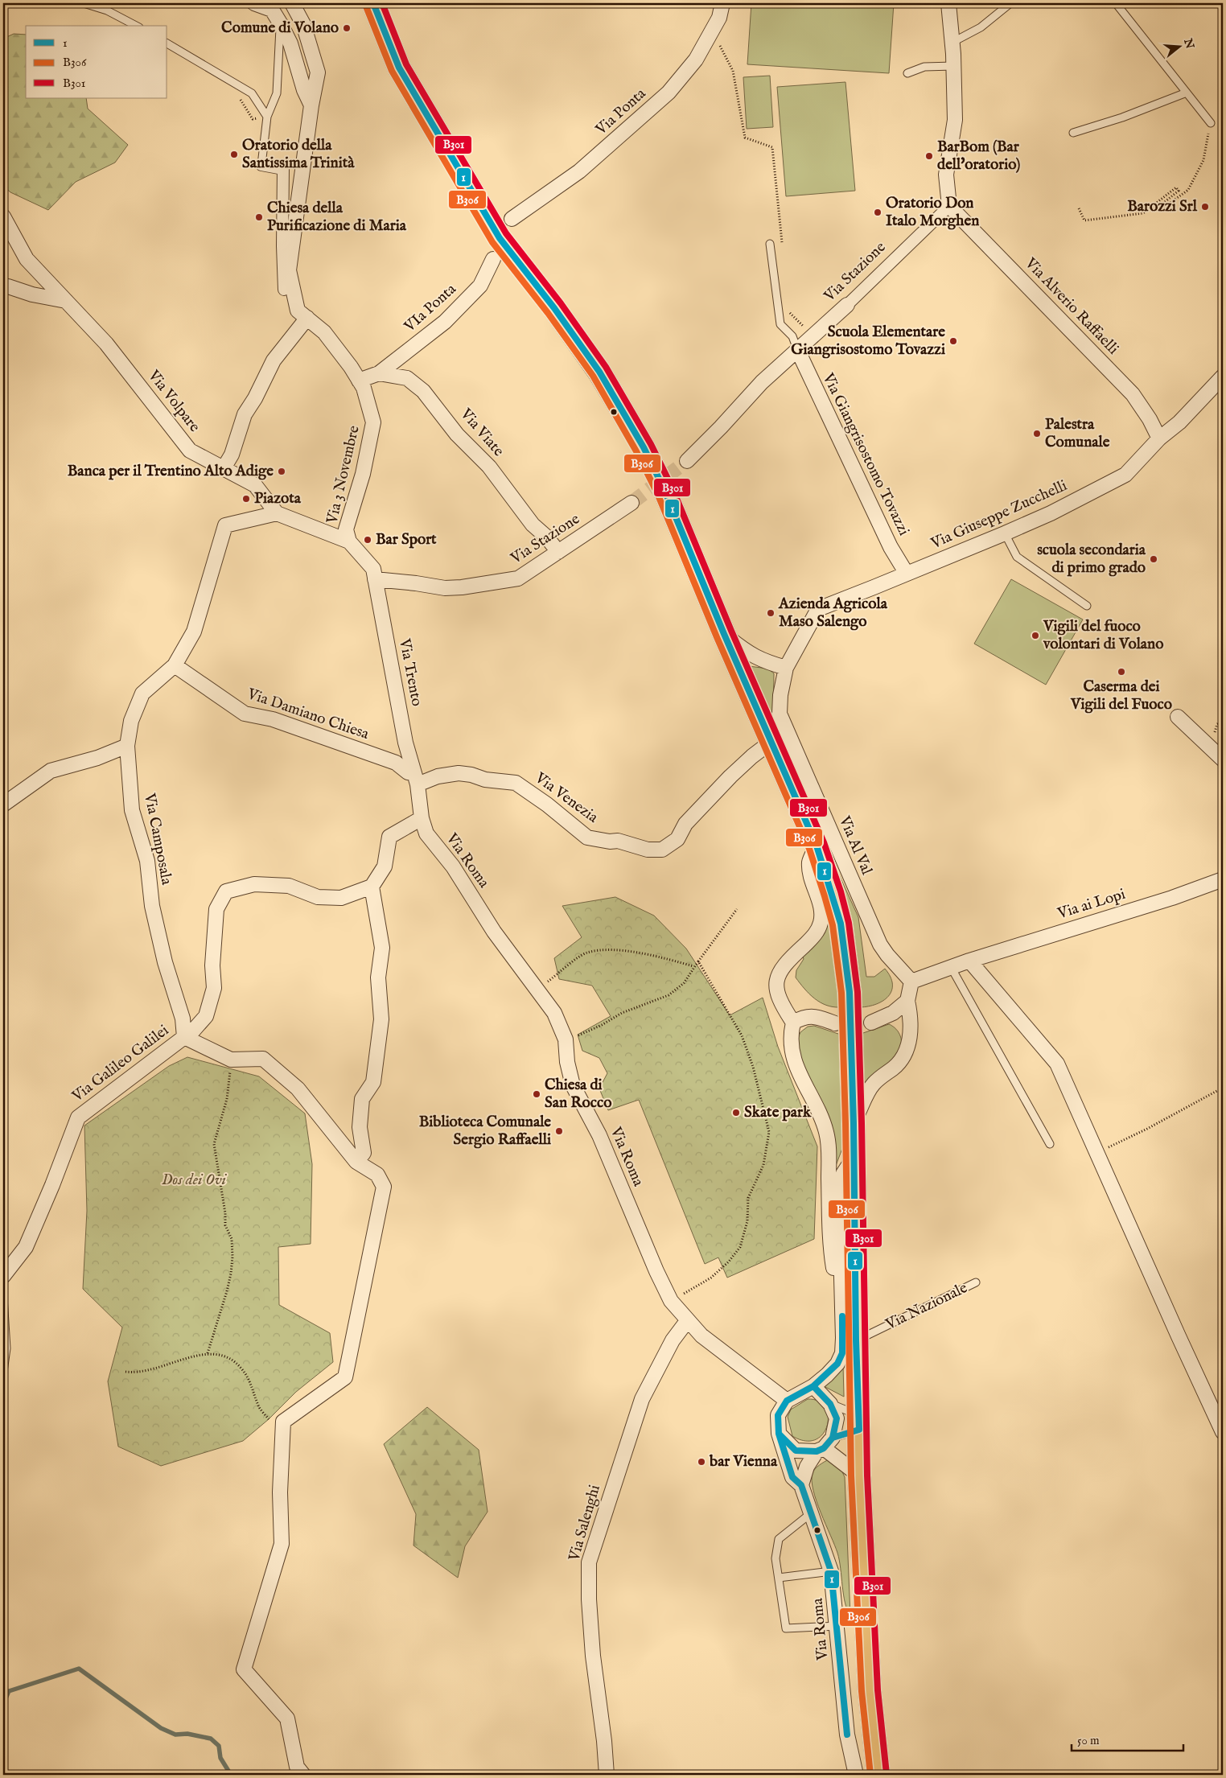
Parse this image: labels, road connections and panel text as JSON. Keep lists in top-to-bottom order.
{
  "streets": {
    "street": [
      "Via Ponta",
      "Via Stazione",
      "Via Alverio Raffaelli",
      "VIa Ponta",
      "Via Volpare",
      "Via Viate",
      "Via Giangrisostomo Tovazzi",
      "Via 3 Novembre",
      "Via Giuseppe Zucchelli",
      "Via Trento",
      "Via Damiano Chiesa",
      "Via Venezia",
      "Via Camposala",
      "Via Al Val",
      "Via Roma",
      "Via ai Lopi",
      "Via Galileo Galilei",
      "Via Salenghi"
    ],
    "lane": ["Via Nazionale"]
  },
  "crossings": [
    ["Via Stazione", "Via Alverio Raffaelli"],
    ["Via Stazione", "Via Viate"],
    ["Via Stazione", "Via Giangrisostomo Tovazzi"],
    ["Via Stazione", "Via Trento"],
    ["Via Alverio Raffaelli", "Via Giuseppe Zucchelli"],
    ["VIa Ponta", "Via Viate"],
    ["Via Volpare", "Via Camposala"],
    ["Via Viate", "Via 3 Novembre"],
    ["Via Giangrisostomo Tovazzi", "Via Giuseppe Zucchelli"],
    ["Via 3 Novembre", "Via Trento"],
    ["Via Giuseppe Zucchelli", "Via Al Val"],
    ["Via Trento", "Via Damiano Chiesa"],
    ["Via Trento", "Via Venezia"],
    ["Via Trento", "Via Roma"],
    ["Via Damiano Chiesa", "Via Venezia"],
    ["Via Damiano Chiesa", "Via Camposala"],
    ["Via Camposala", "Via Galileo Galilei"],
    ["Via Al Val", "Via ai Lopi"],
    ["Via Roma", "Via Salenghi"]
  ],
  "parks": ["Dos dei Ovi"],
  "places": [
    "Comune di Volano",
    "Oratorio della Santissima Trinità",
    "BarBom (Bar dell'oratorio)",
    "Barozzi Srl",
    "Oratorio Don Italo Morghen",
    "Chiesa della Purificazione di Maria",
    "Scuola Elementare Giangrisostomo Tovazzi",
    "Palestra Comunale",
    "Banca per il Trentino Alto Adige",
    "Piazota",
    "Bar Sport",
    "scuola secondaria di primo grado",
    "Azienda Agricola Maso Salengo",
    "Vigili del fuoco volontari di Volano",
    "Caserma dei Vigili del Fuoco",
    "Chiesa di San Rocco",
    "Skate park",
    "Biblioteca Comunale Sergio Raffaelli",
    "bar Vienna"
  ],
  "lines": ["transit line 1", "transit line B301", "transit line B306"],
  "legend": ["1", "B306", "B301"],
  "scale_bar": "50 m",
  "north": "right"
}
